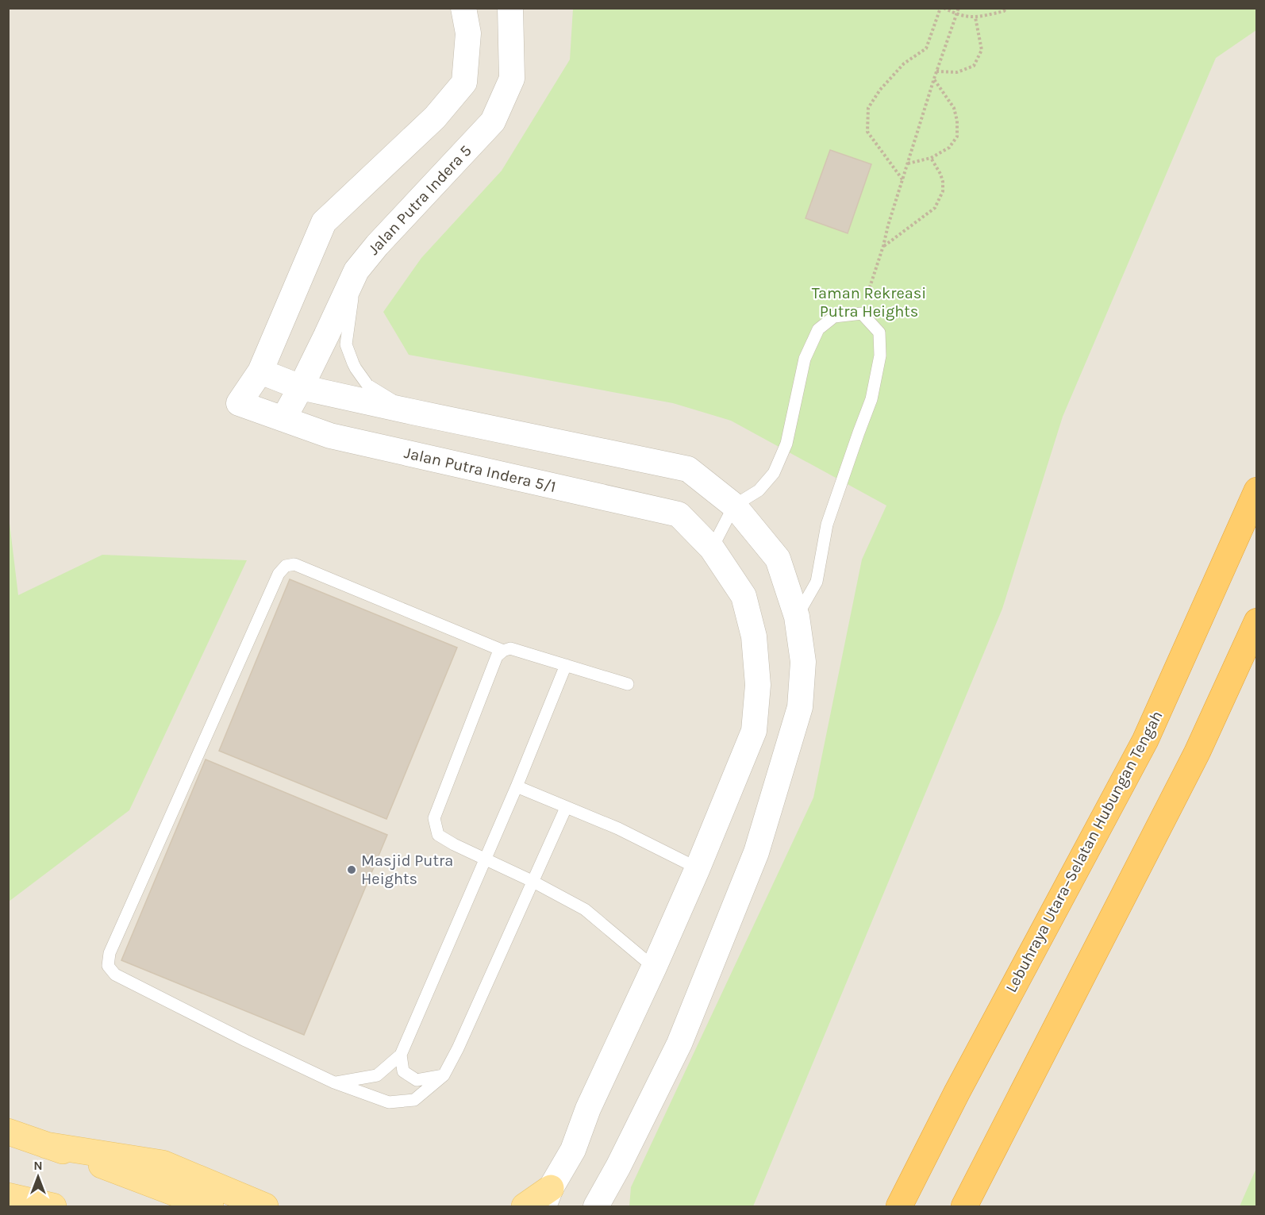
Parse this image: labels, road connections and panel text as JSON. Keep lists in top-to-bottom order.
{
  "streets": {
    "highway": ["Lebuhraya Utara–Selatan Hubungan Tengah"],
    "street": ["Jalan Putra Indera 5", "Jalan Putra Indera 5/1"]
  },
  "crossings": [
    ["Jalan Putra Indera 5", "Jalan Putra Indera 5/1"]
  ],
  "parks": ["Taman Rekreasi Putra Heights"],
  "places": ["Masjid Putra Heights"],
  "north": "top"
}
